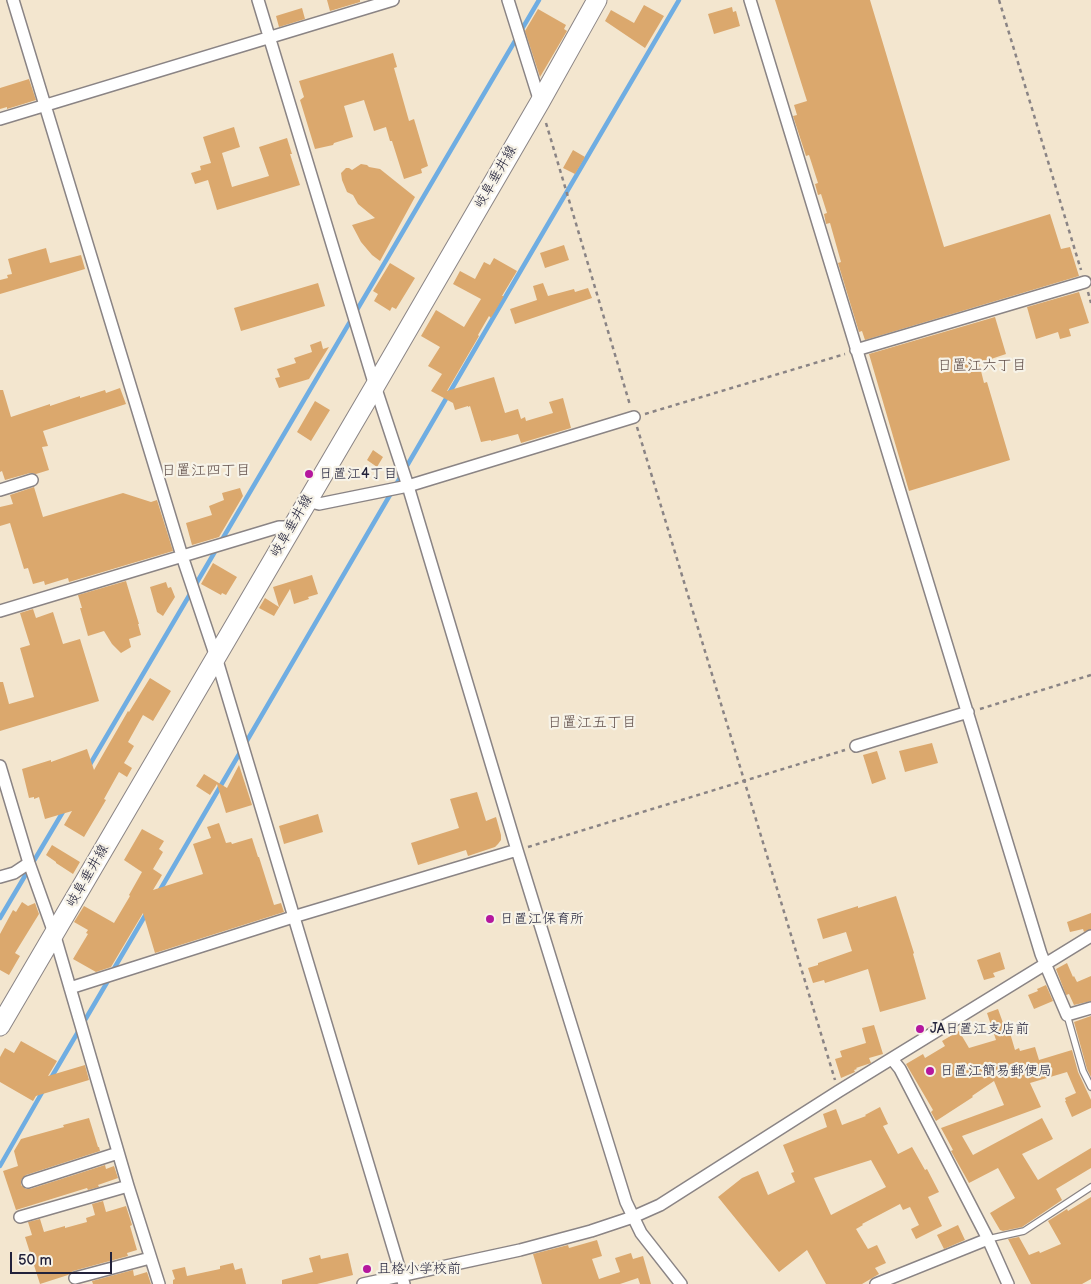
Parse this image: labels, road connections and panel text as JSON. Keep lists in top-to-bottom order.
{
  "streets": {
    "main road": ["岐阜垂井線"]
  },
  "districts": ["日置江六丁目", "日置江四丁目", "日置江五丁目"],
  "places": [
    "日置江4丁目",
    "日置江保育所",
    "JA日置江支店前",
    "日置江簡易郵便局",
    "且格小学校前"
  ],
  "scale_bar": "50 m"
}
